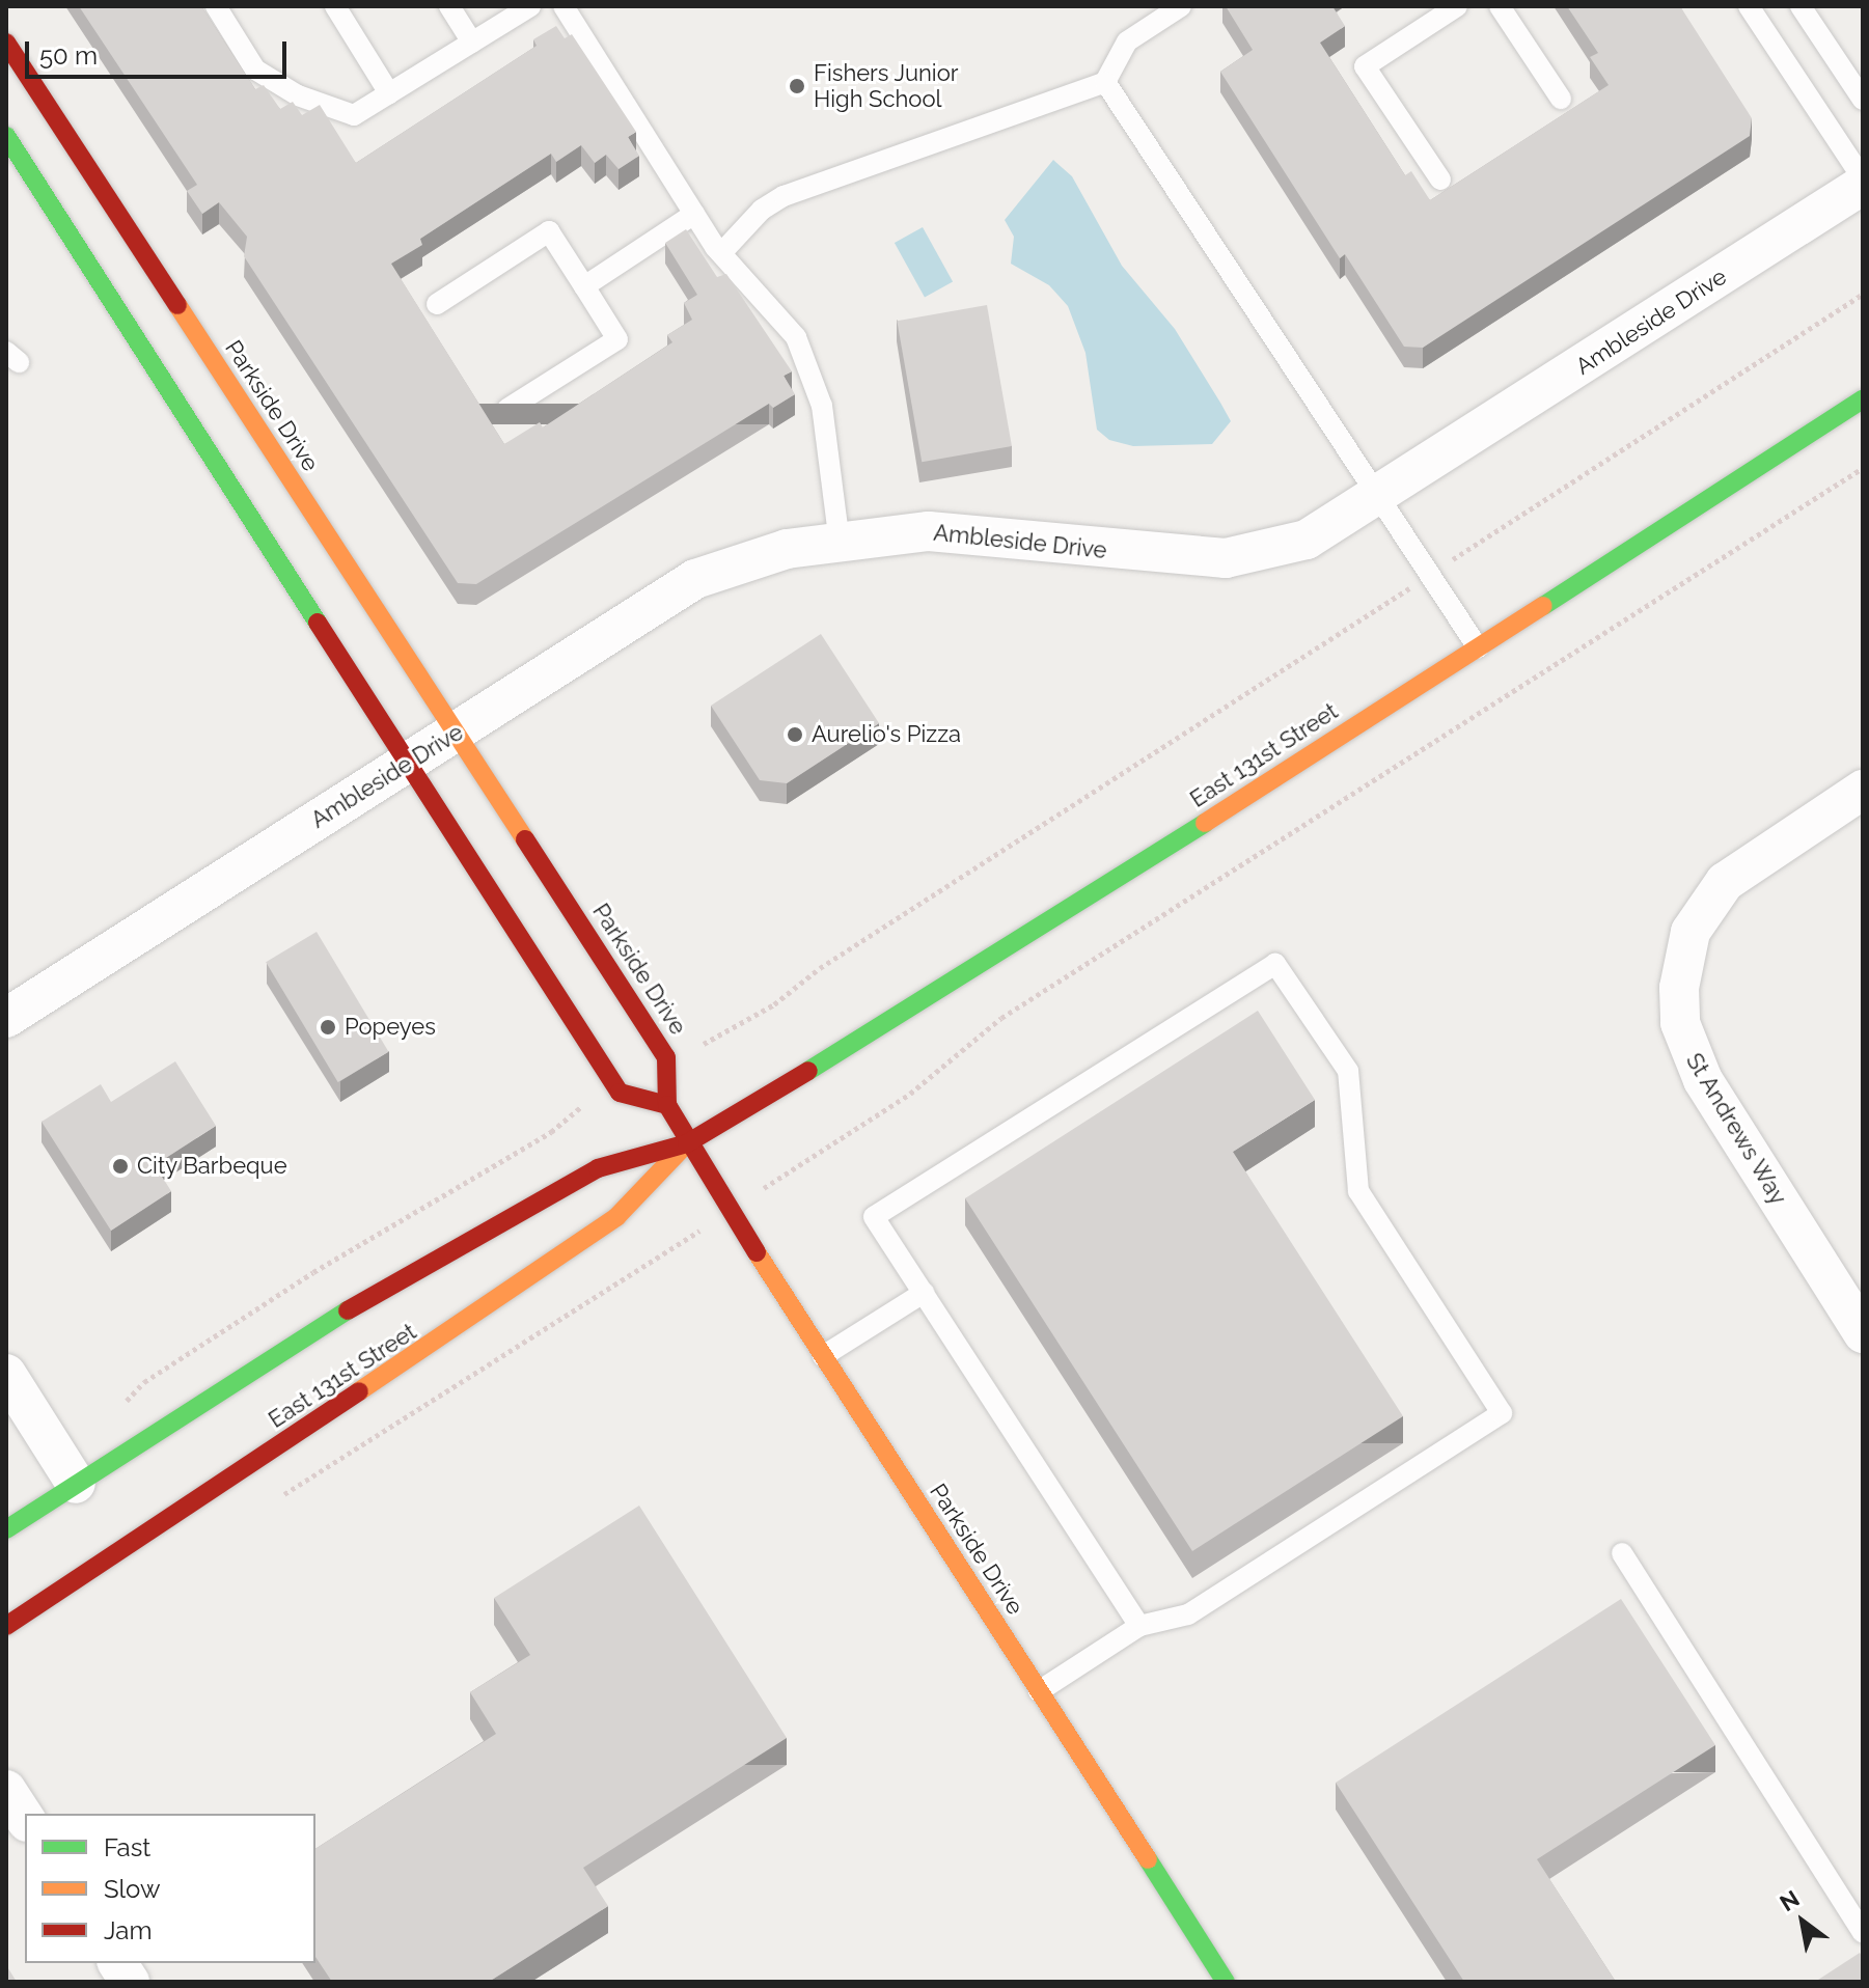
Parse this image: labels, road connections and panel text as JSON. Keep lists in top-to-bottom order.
{
  "streets": {
    "street": [
      "Ambleside Drive",
      "Parkside Drive",
      "East 131st Street",
      "St Andrews Way"
    ]
  },
  "crossings": [
    ["Ambleside Drive", "Parkside Drive"],
    ["Parkside Drive", "East 131st Street"]
  ],
  "places": [
    "Fishers Junior High School",
    "Aurelio's Pizza",
    "Popeyes",
    "City Barbeque"
  ],
  "legend": ["Fast", "Slow", "Jam"],
  "scale_bar": "50 m",
  "north": "top left"
}
